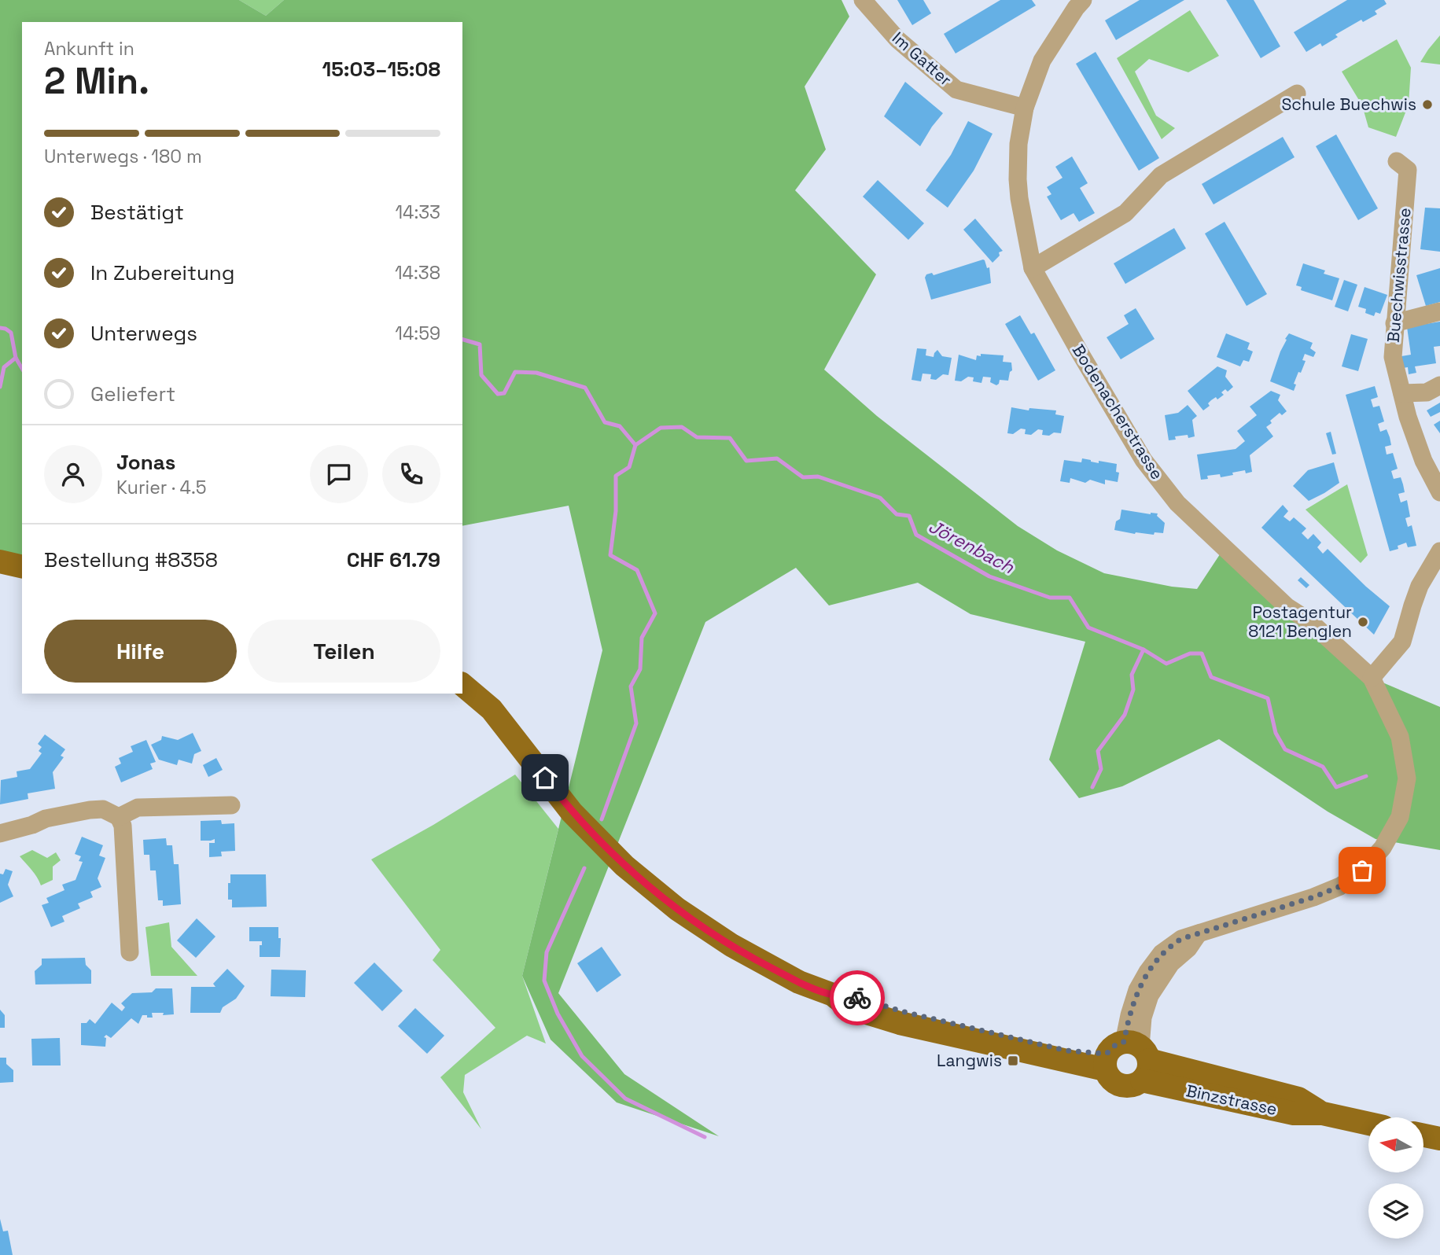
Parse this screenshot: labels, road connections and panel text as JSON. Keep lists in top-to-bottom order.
{
  "streets": {
    "main road": ["Binzstrasse"],
    "street": ["Im Gatter", "Buechwisstrasse", "Bodenacherstrasse"]
  },
  "crossings": [
    ["Im Gatter", "Bodenacherstrasse"],
    ["Bodenacherstrasse", "Binzstrasse"]
  ],
  "water": ["Jörenbach"],
  "places": {
    "other": ["Schule Buechwis", "Postagentur 8121 Benglen"],
    "transit": ["Langwis"]
  },
  "north": "left",
  "page": {
    "heading": ["2 Min.", "Ankunft in", "15:03–15:08"],
    "panel": [
      "Jonas",
      "Kurier · 4.5",
      "Bestellung #8358",
      "CHF 61.79"
    ],
    "bar": "Unterwegs · 180 m",
    "list": [
      ["Bestätigt", "14:33"],
      ["In Zubereitung", "14:38"],
      ["Unterwegs", "14:59"],
      "Geliefert"
    ],
    "buttons": ["Hilfe", "Teilen"]
  }
}
